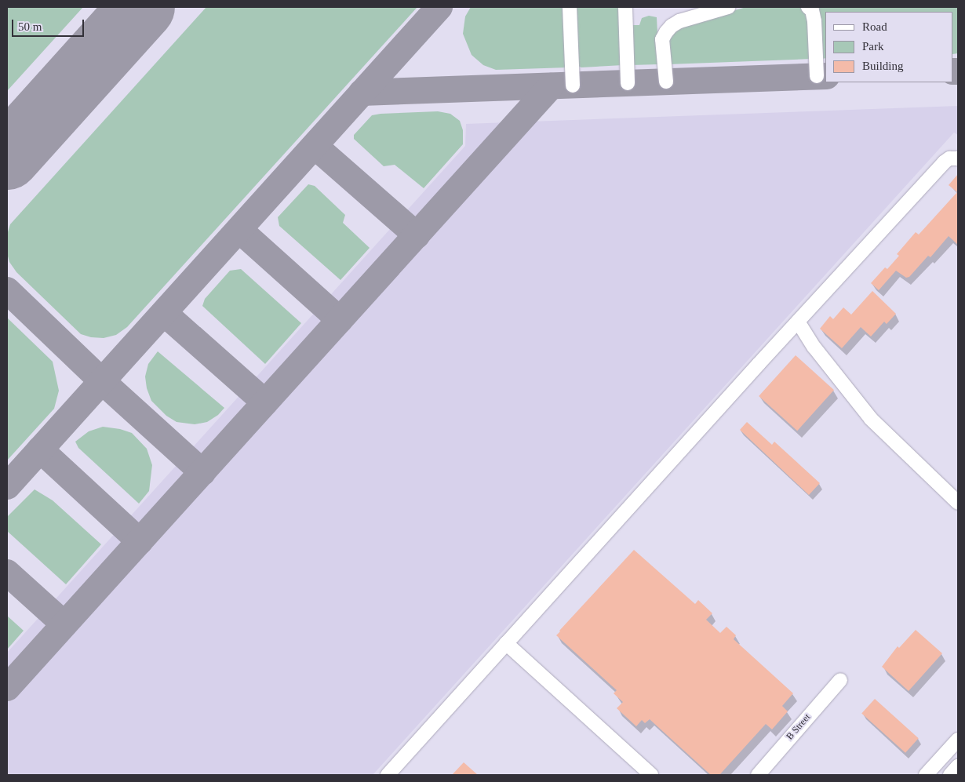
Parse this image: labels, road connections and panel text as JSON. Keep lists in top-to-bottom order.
{
  "streets": {
    "street": ["B Street"]
  },
  "legend": ["Road", "Park", "Building"],
  "scale_bar": "50 m"
}
